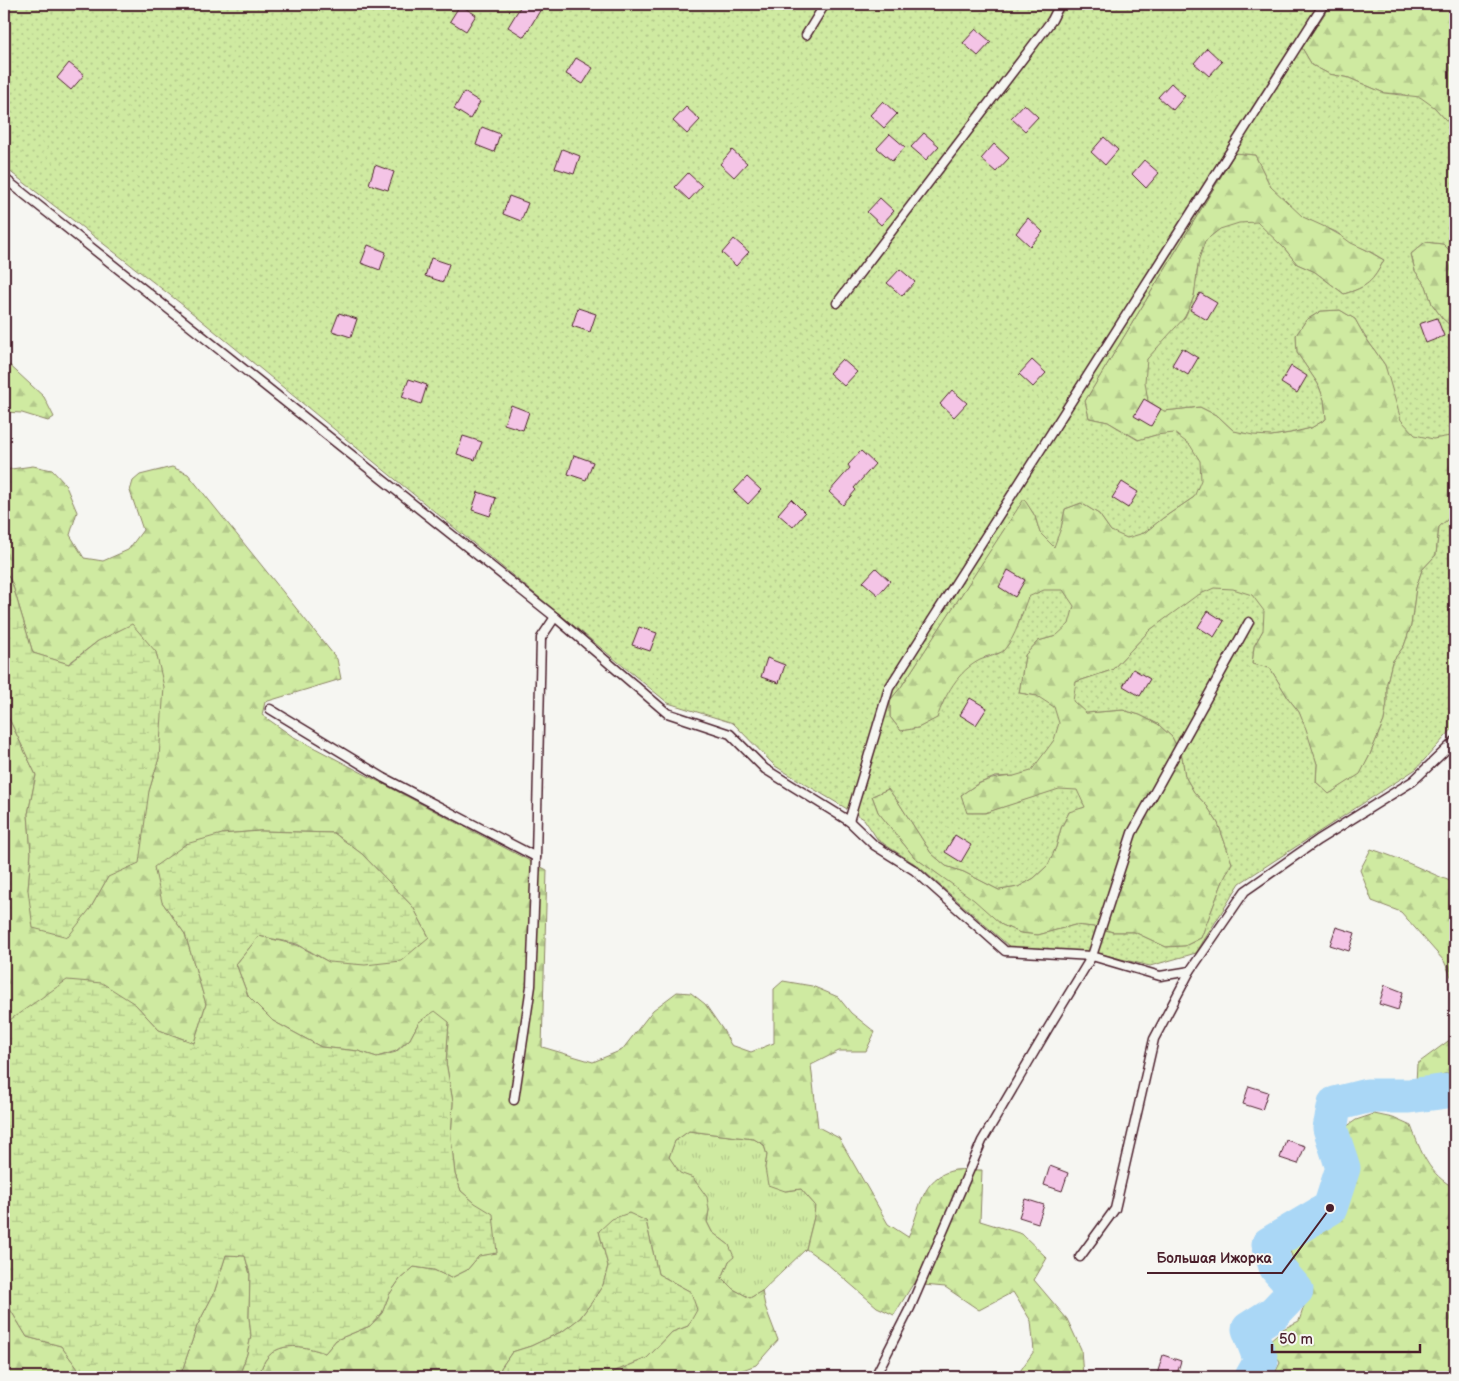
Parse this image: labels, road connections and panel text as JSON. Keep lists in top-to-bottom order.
{
  "places": ["Большая Ижорка"],
  "scale_bar": "50 m"
}
